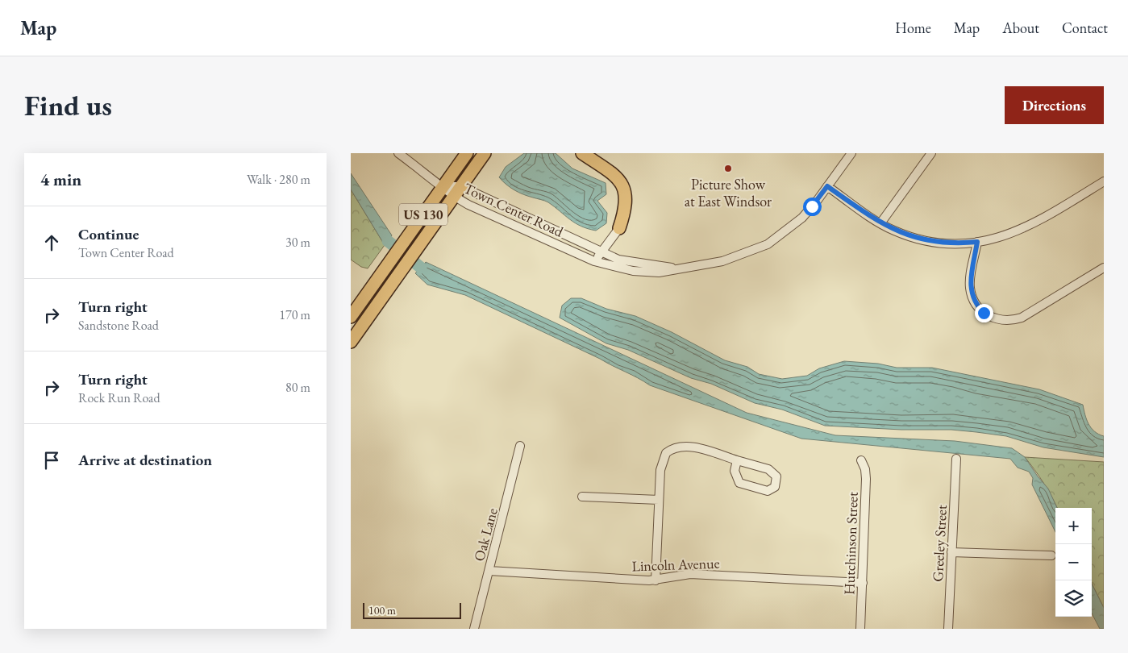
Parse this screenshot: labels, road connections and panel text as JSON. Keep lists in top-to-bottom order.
{
  "streets": {
    "highway": ["US 130"],
    "street": [
      "Town Center Road",
      "Oak Lane",
      "Hutchinson Street",
      "Greeley Street",
      "Lincoln Avenue"
    ]
  },
  "crossings": [
    ["Town Center Road", "US 130"],
    ["Oak Lane", "Lincoln Avenue"],
    ["Hutchinson Street", "Lincoln Avenue"]
  ],
  "places": ["Picture Show at East Windsor"],
  "scale_bar": "100 m",
  "page": {
    "header": "Map",
    "nav": [
      "Home",
      "Map",
      "About",
      "Contact"
    ],
    "buttons": "Directions",
    "title": "Find us",
    "heading": ["4 min", "Walk · 280 m"],
    "list": [
      ["Continue", "Town Center Road", "30 m"],
      ["Turn right", "Sandstone Road", "170 m"],
      ["Turn right", "Rock Run Road", "80 m"],
      "Arrive at destination"
    ],
    "map_buttons": ["+", "−"],
    "scale": "100 m"
  }
}
